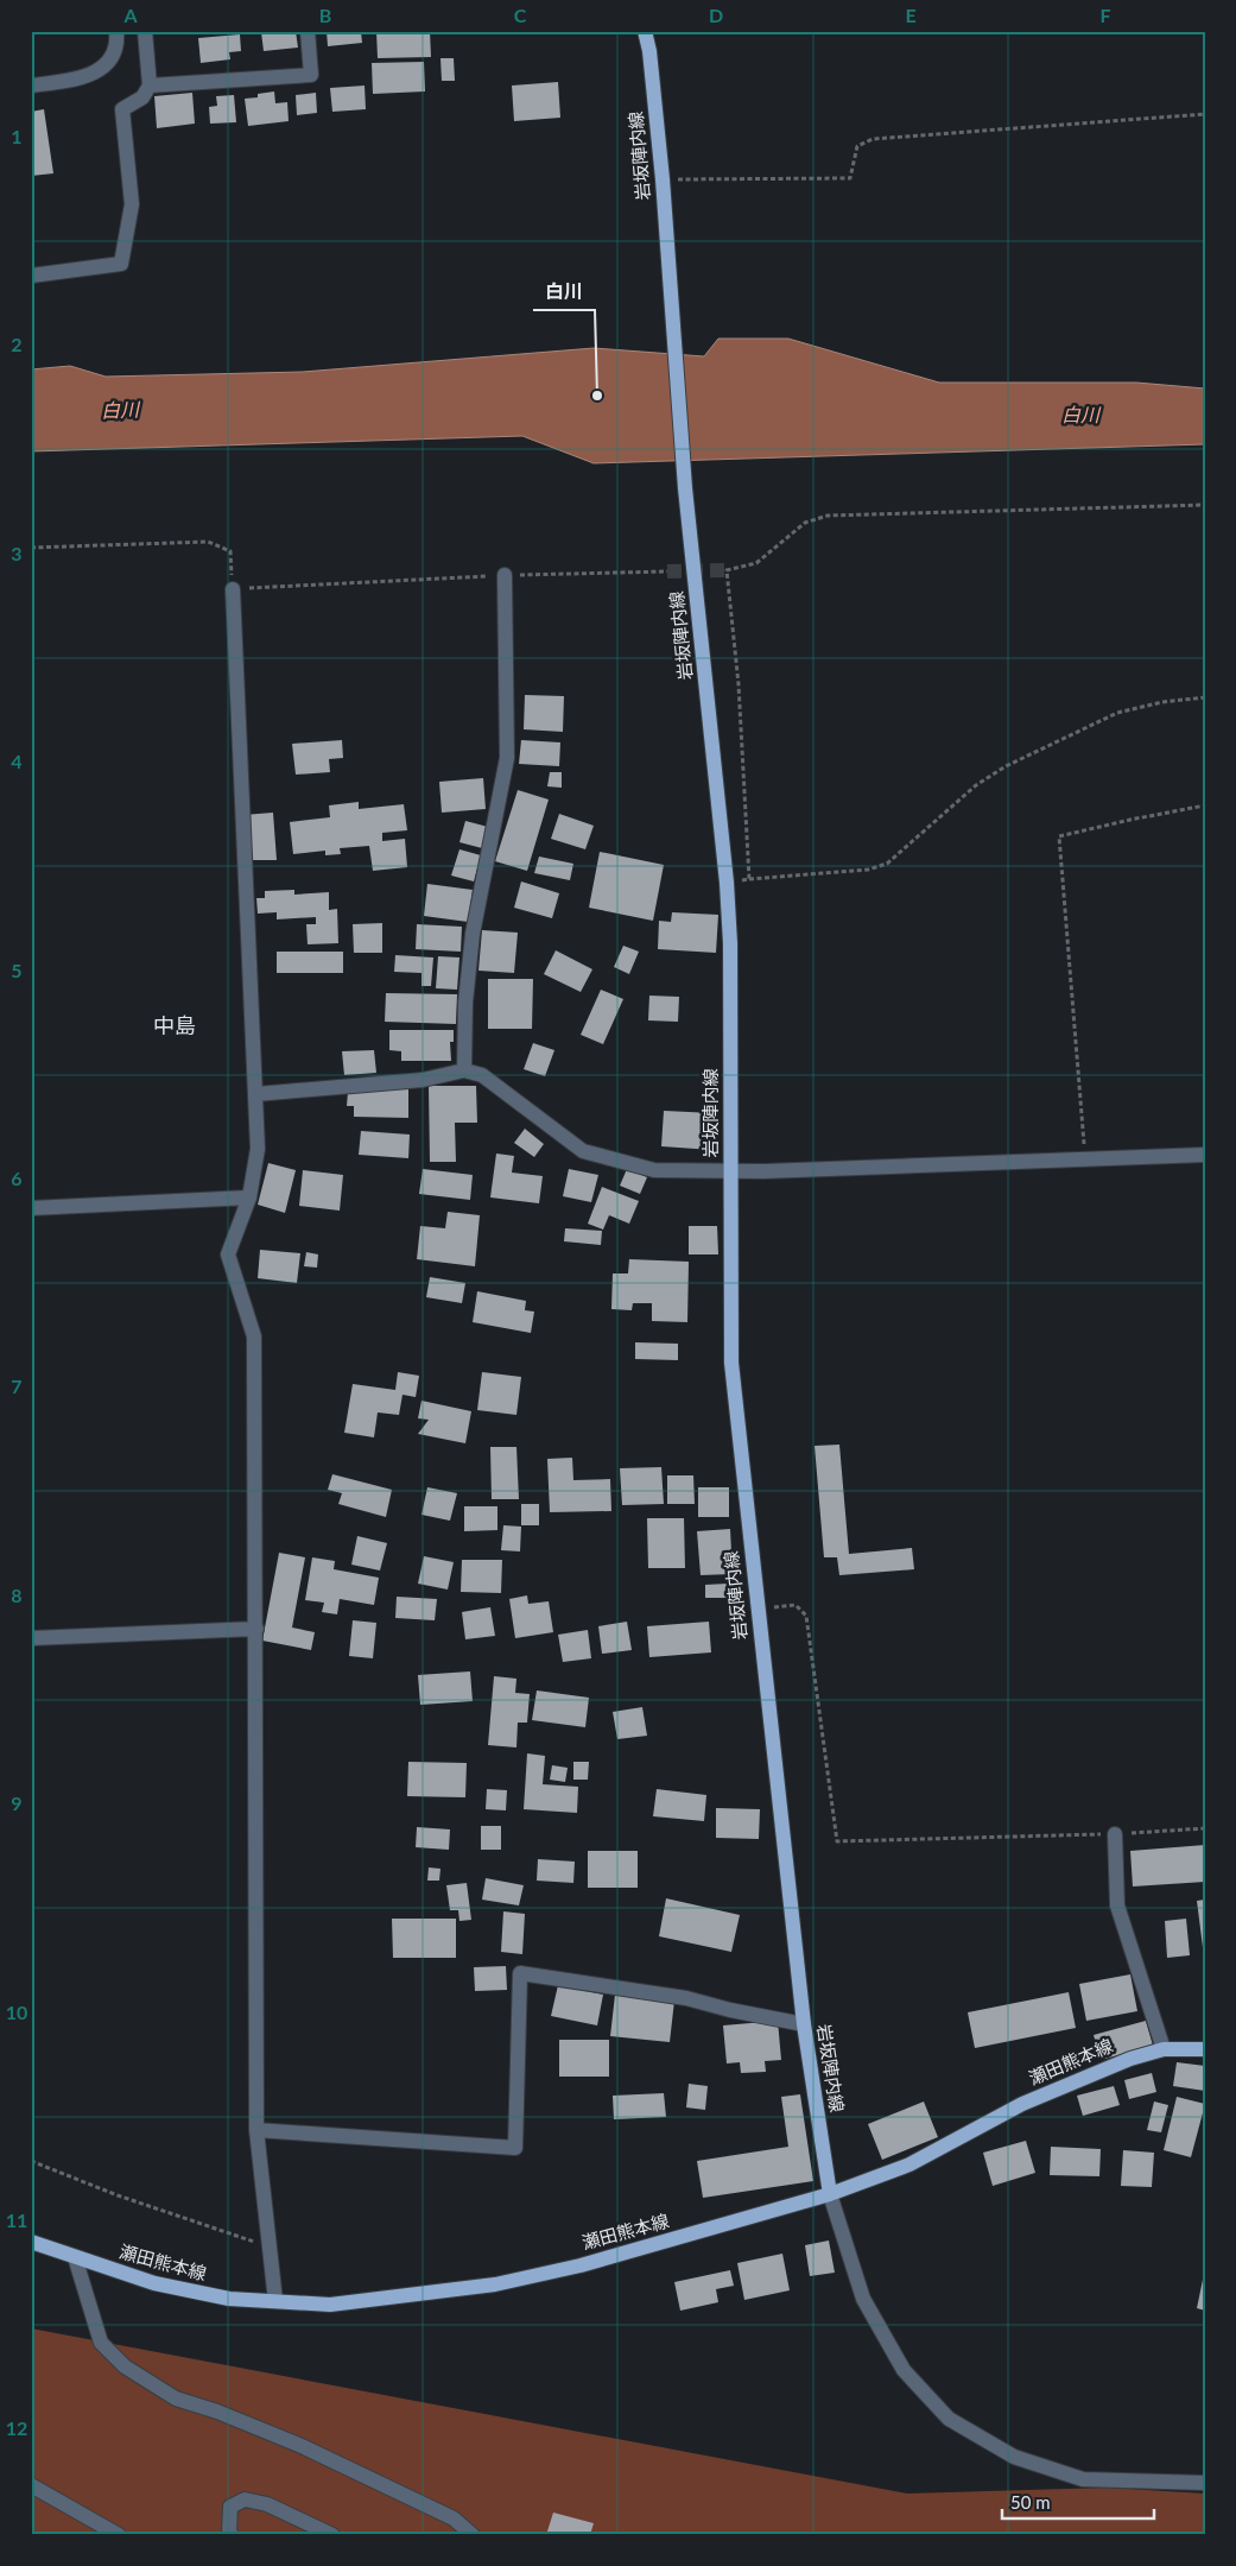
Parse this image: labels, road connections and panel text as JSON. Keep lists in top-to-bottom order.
{
  "streets": {
    "main road": ["岩坂陣内線", "瀬田熊本線"]
  },
  "crossings": [
    ["岩坂陣内線", "瀬田熊本線"]
  ],
  "districts": ["中島"],
  "water": ["白川"],
  "places": ["白川"],
  "scale_bar": "50 m",
  "grid": {
    "columns": [
      "A",
      "B",
      "C",
      "D",
      "E",
      "F"
    ],
    "rows": [
      "1",
      "2",
      "3",
      "4",
      "5",
      "6",
      "7",
      "8",
      "9",
      "10",
      "11",
      "12"
    ]
  }
}
